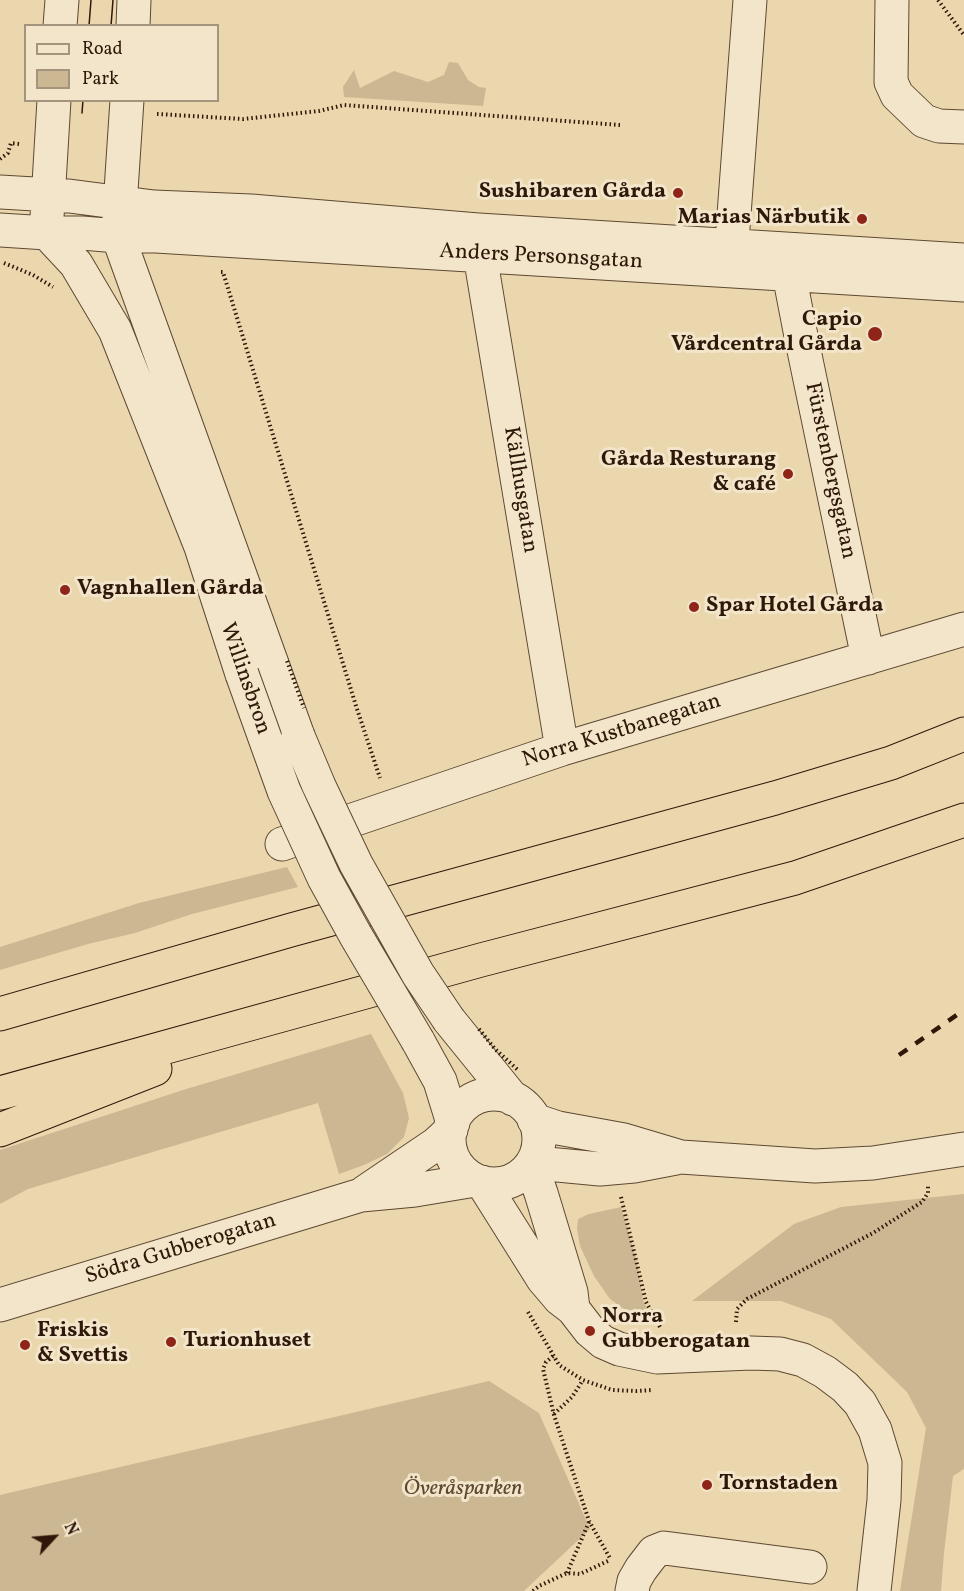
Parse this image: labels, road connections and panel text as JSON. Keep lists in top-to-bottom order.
{
  "streets": {
    "street": [
      "Anders Personsgatan",
      "Fürstenbergsgatan",
      "Källhusgatan",
      "Willinsbron",
      "Norra Kustbanegatan",
      "Södra Gubberogatan"
    ]
  },
  "crossings": [
    ["Anders Personsgatan", "Fürstenbergsgatan"],
    ["Anders Personsgatan", "Källhusgatan"],
    ["Anders Personsgatan", "Willinsbron"],
    ["Fürstenbergsgatan", "Norra Kustbanegatan"],
    ["Källhusgatan", "Norra Kustbanegatan"],
    ["Willinsbron", "Södra Gubberogatan"]
  ],
  "parks": ["Överåsparken"],
  "places": [
    "Sushibaren Gårda",
    "Marias Närbutik",
    "Capio Vårdcentral Gårda",
    "Gårda Resturang & café",
    "Vagnhallen Gårda",
    "Spar Hotel Gårda",
    "Norra Gubberogatan",
    "Turionhuset",
    "Friskis & Svettis",
    "Tornstaden"
  ],
  "legend": ["Road", "Park"],
  "north": "top right"
}
